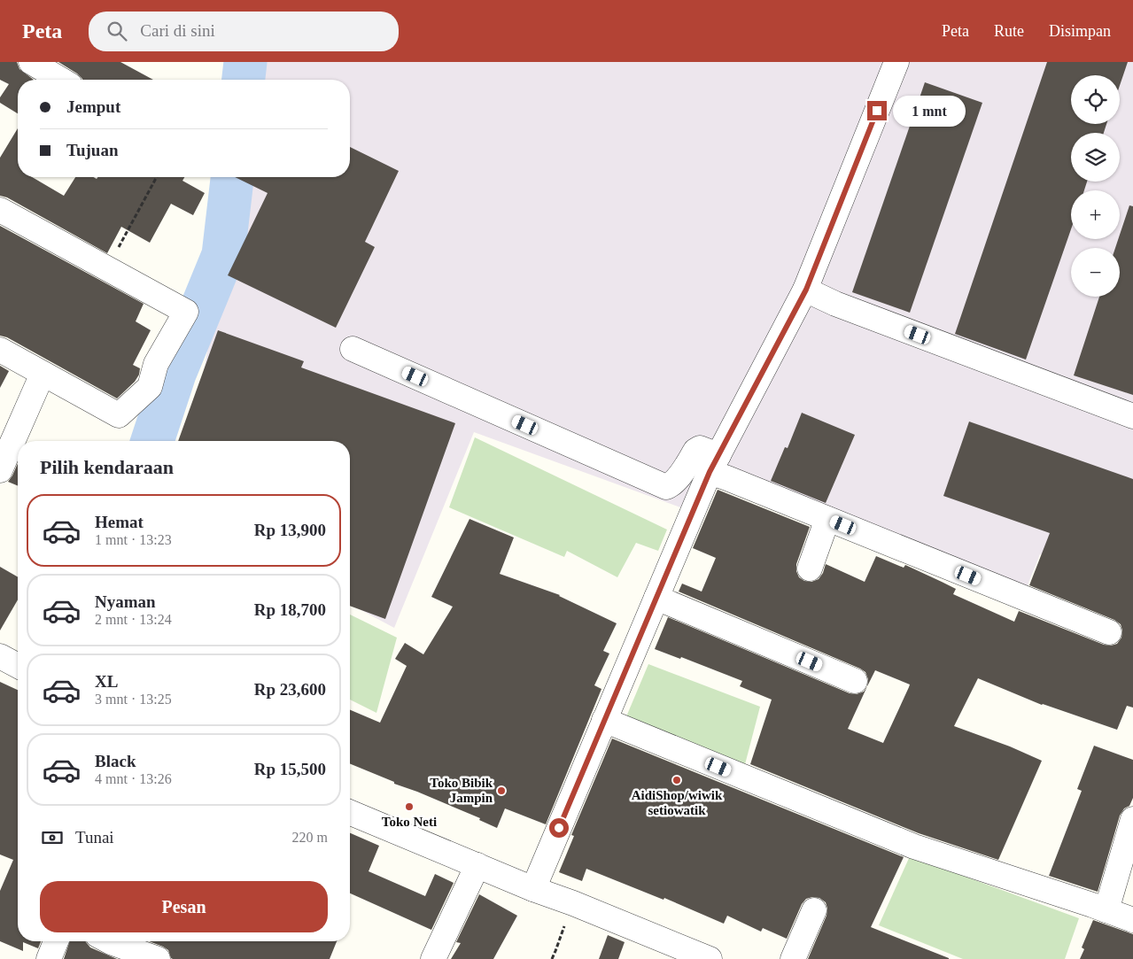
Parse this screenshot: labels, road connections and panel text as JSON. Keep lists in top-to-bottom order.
{
  "places": ["AidiShop/wiwik setiowatik", "Toko Bibik Jampin", "Toko Neti"],
  "page": {
    "header": "Peta",
    "search": "Cari di sini",
    "nav": ["Peta", "Rute", "Disimpan"],
    "map_buttons": ["+", "−"],
    "banner": ["Jemput", "Tujuan"],
    "bubble": "1 mnt",
    "heading": "Pilih kendaraan",
    "list": [
      {
        "name": "Hemat",
        "note": "1 mnt · 13:23",
        "value": "Rp 13,900"
      },
      {
        "name": "Nyaman",
        "note": "2 mnt · 13:24",
        "value": "Rp 18,700"
      },
      {
        "name": "XL",
        "note": "3 mnt · 13:25",
        "value": "Rp 23,600"
      },
      {
        "name": "Black",
        "note": "4 mnt · 13:26",
        "value": "Rp 15,500"
      }
    ],
    "pay": ["Tunai", "220 m"],
    "buttons": "Pesan"
  }
}
